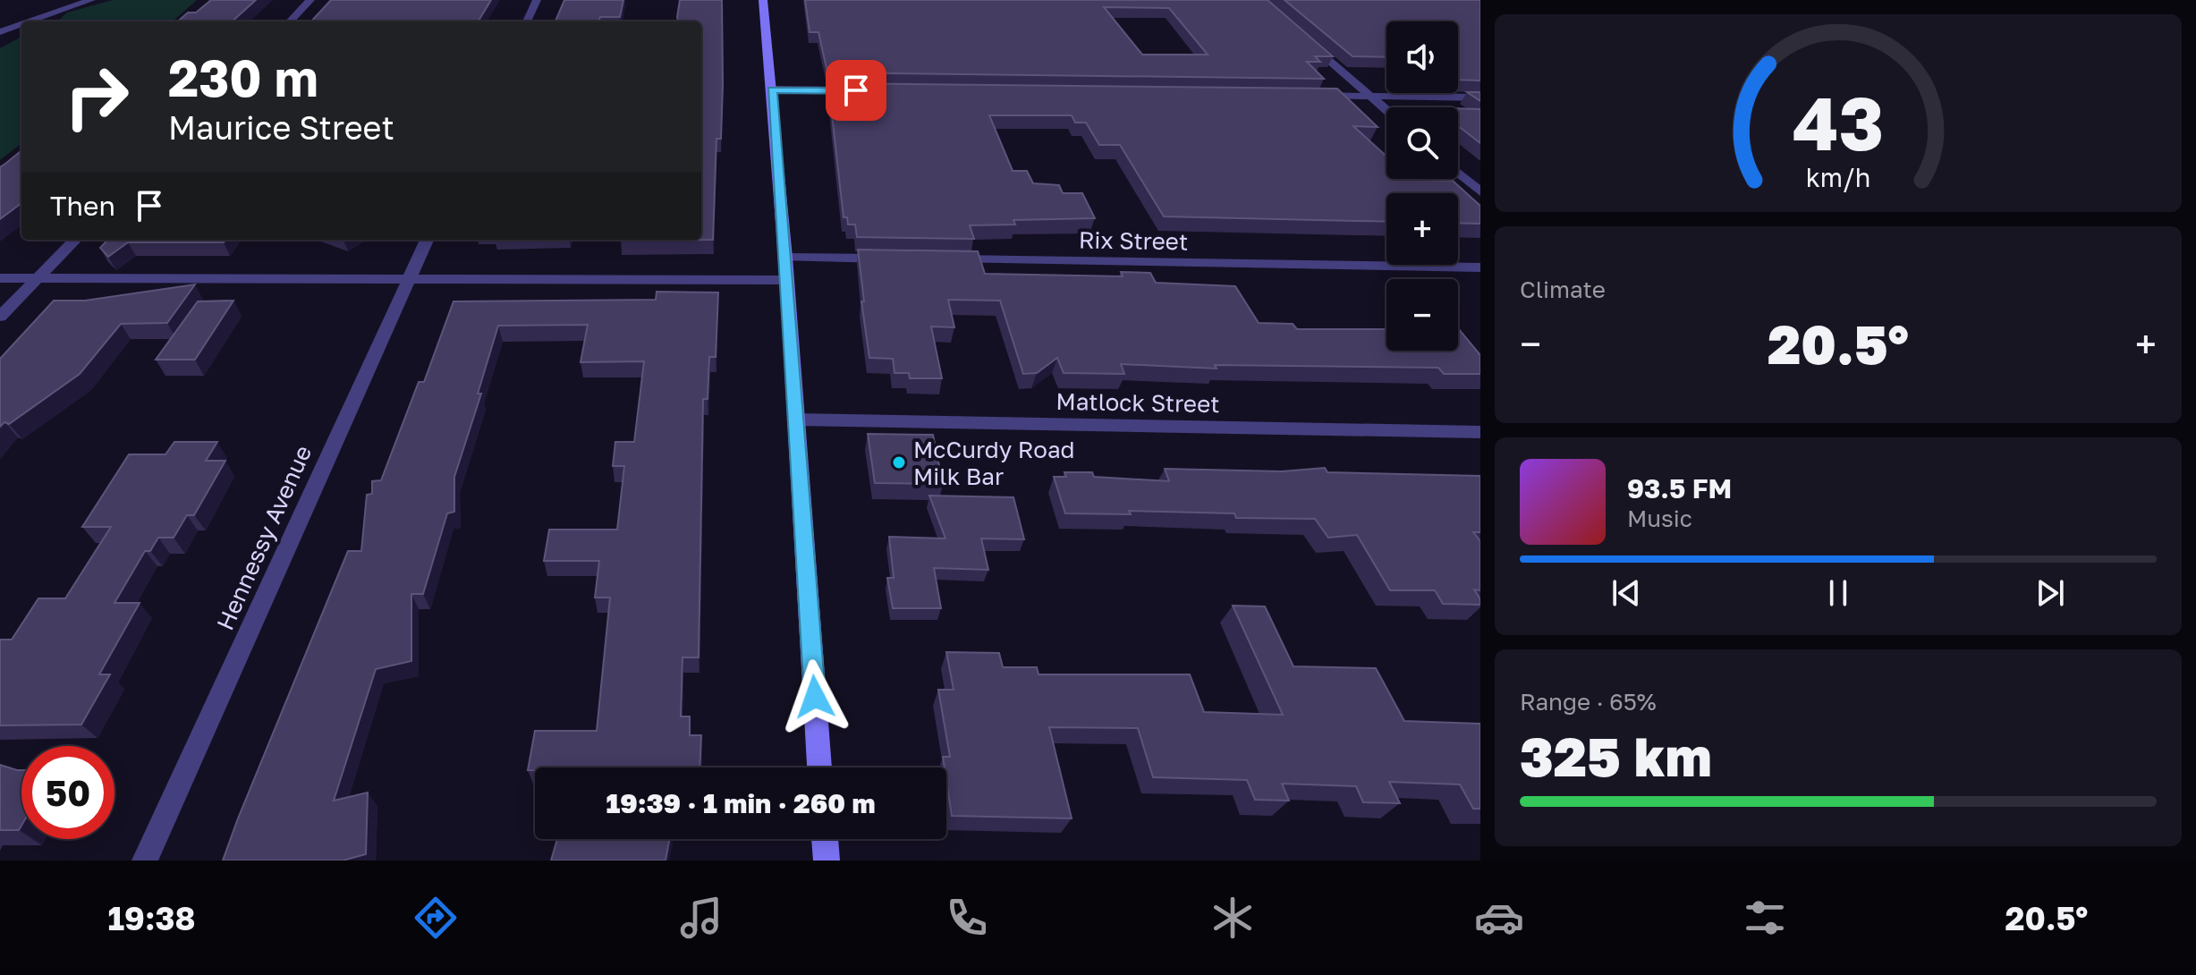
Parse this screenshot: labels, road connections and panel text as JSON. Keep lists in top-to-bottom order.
{
  "streets": {
    "street": ["Rix Street", "Matlock Street", "Hennessy Avenue"]
  },
  "places": ["McCurdy Road Milk Bar"],
  "page": {
    "map_buttons": ["+", "−"],
    "turn": ["230 m", "Maurice Street"],
    "then": "Then",
    "tile": [
      "Climate",
      ["Range · 65%", "325 km"]
    ],
    "heat": ["−", "20.5°", "+"],
    "song": ["93.5 FM", "Music"],
    "limit": "50",
    "trip": "19:39 · 1 min · 260 m",
    "tabs": ["19:38", "20.5°"],
    "gauge": ["43", "km/h"]
  }
}
